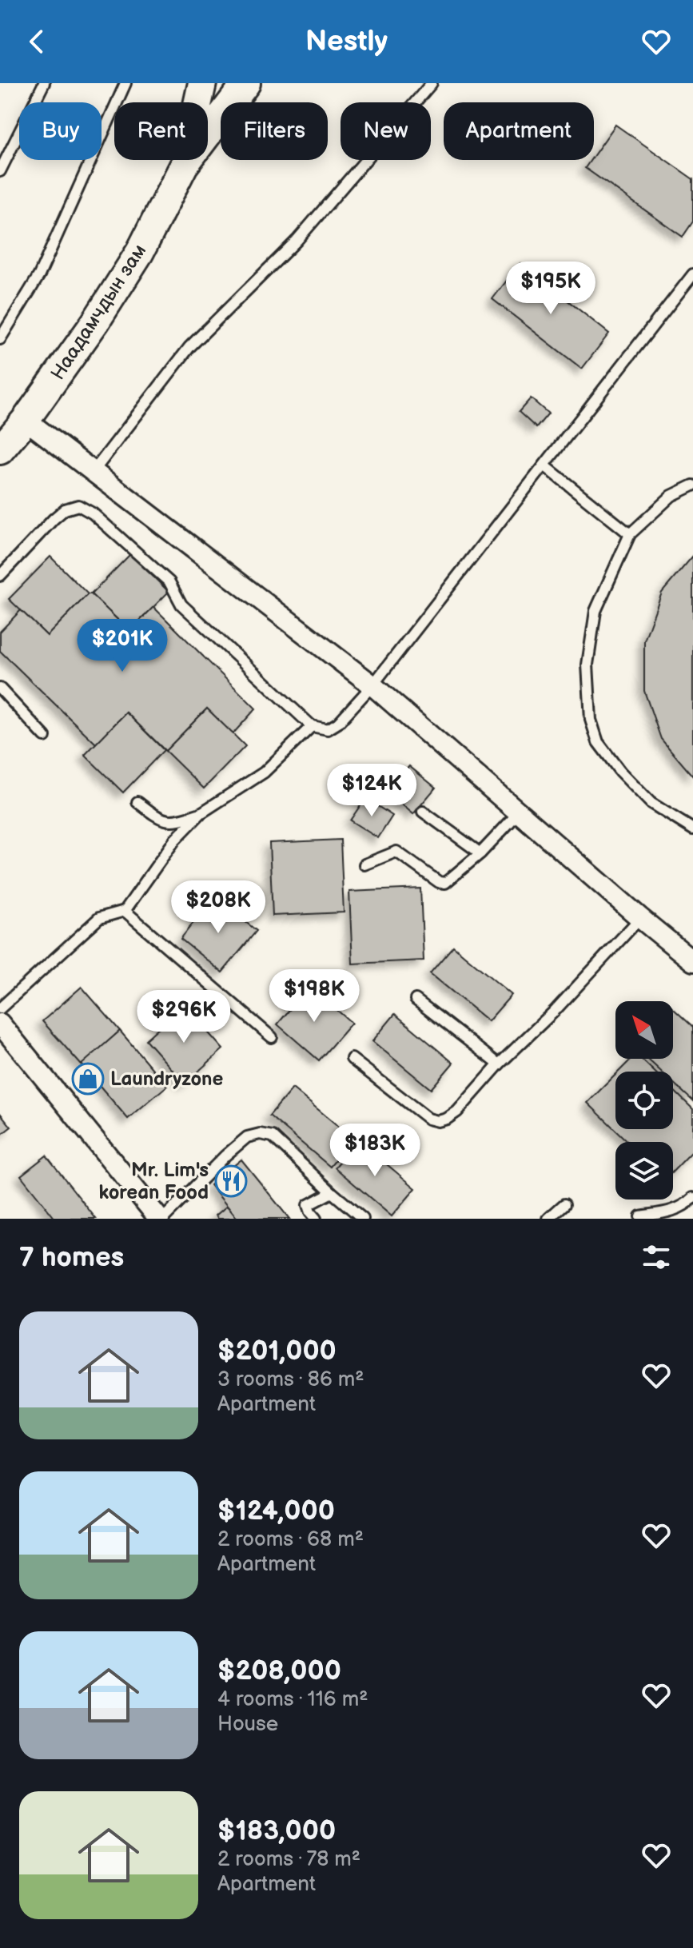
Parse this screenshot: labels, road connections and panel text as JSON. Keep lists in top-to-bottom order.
{
  "streets": {
    "main road": ["Наадамчдын зам"]
  },
  "places": {
    "shop": ["Laundryzone"],
    "restaurant": ["Mr. Lim's korean Food"]
  },
  "north": "top left",
  "page": {
    "header": "Nestly",
    "chip": [
      "Buy",
      "Rent",
      "Filters",
      "New",
      "Apartment"
    ],
    "price": [
      "$195K",
      "$201K",
      "$124K",
      "$208K",
      "$198K",
      "$296K",
      "$183K"
    ],
    "heading": "7 homes",
    "list": [
      {
        "name": "$201,000",
        "note": "3 rooms · 86 m² · Apartment"
      },
      {
        "name": "$124,000",
        "note": "2 rooms · 68 m² · Apartment"
      },
      {
        "name": "$208,000",
        "note": "4 rooms · 116 m² · House"
      },
      {
        "name": "$183,000",
        "note": "2 rooms · 78 m² · Apartment"
      }
    ]
  }
}
